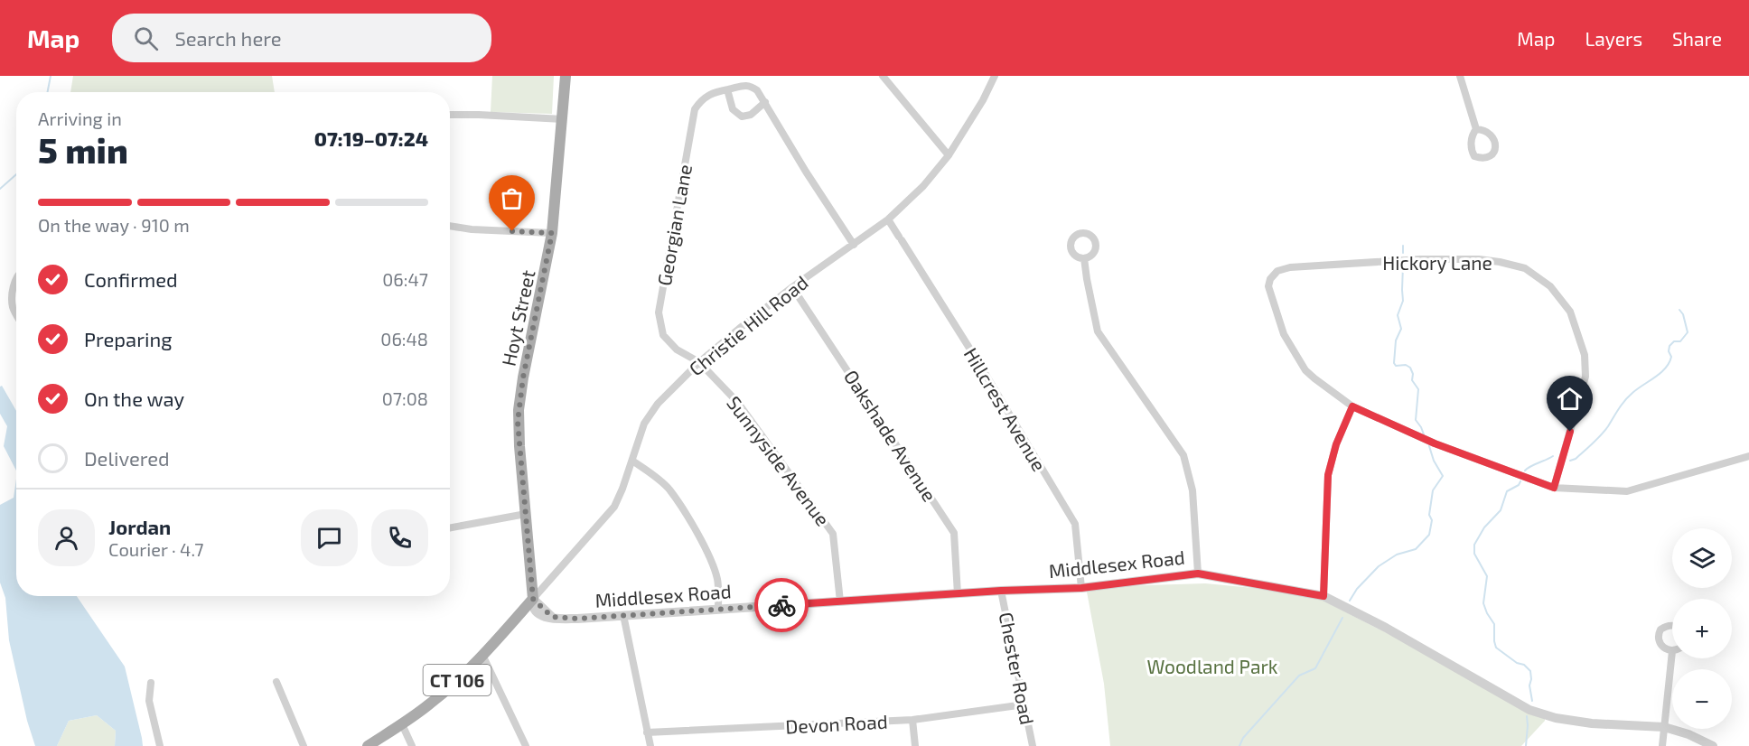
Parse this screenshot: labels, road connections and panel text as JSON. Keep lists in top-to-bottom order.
{
  "streets": {
    "main road": ["Hoyt Street", "CT 106"],
    "street": [
      "Georgian Lane",
      "Hickory Lane",
      "Christie Hill Road",
      "Hillcrest Avenue",
      "Oakshade Avenue",
      "Sunnyside Avenue",
      "Middlesex Road",
      "Chester Road",
      "Devon Road"
    ]
  },
  "crossings": [
    ["Georgian Lane", "Christie Hill Road"],
    ["Georgian Lane", "Sunnyside Avenue"],
    ["Hoyt Street", "Christie Hill Road"],
    ["Hoyt Street", "Middlesex Road"],
    ["Hoyt Street", "CT 106"],
    ["Christie Hill Road", "Hillcrest Avenue"],
    ["Christie Hill Road", "Oakshade Avenue"],
    ["Christie Hill Road", "Sunnyside Avenue"],
    ["Christie Hill Road", "Middlesex Road"],
    ["Christie Hill Road", "CT 106"],
    ["Hillcrest Avenue", "Middlesex Road"],
    ["Oakshade Avenue", "Middlesex Road"],
    ["Sunnyside Avenue", "Middlesex Road"],
    ["Middlesex Road", "Chester Road"],
    ["Middlesex Road", "CT 106"],
    ["Chester Road", "Devon Road"]
  ],
  "parks": ["Woodland Park"],
  "page": {
    "header": "Map",
    "search": "Search here",
    "nav": ["Map", "Layers", "Share"],
    "heading": ["5 min", "Arriving in", "07:19–07:24"],
    "panel": ["Jordan", "Courier · 4.7"],
    "bar": "On the way · 910 m",
    "list": [
      ["Confirmed", "06:47"],
      ["Preparing", "06:48"],
      ["On the way", "07:08"],
      "Delivered"
    ],
    "map_buttons": ["+", "−"]
  }
}
